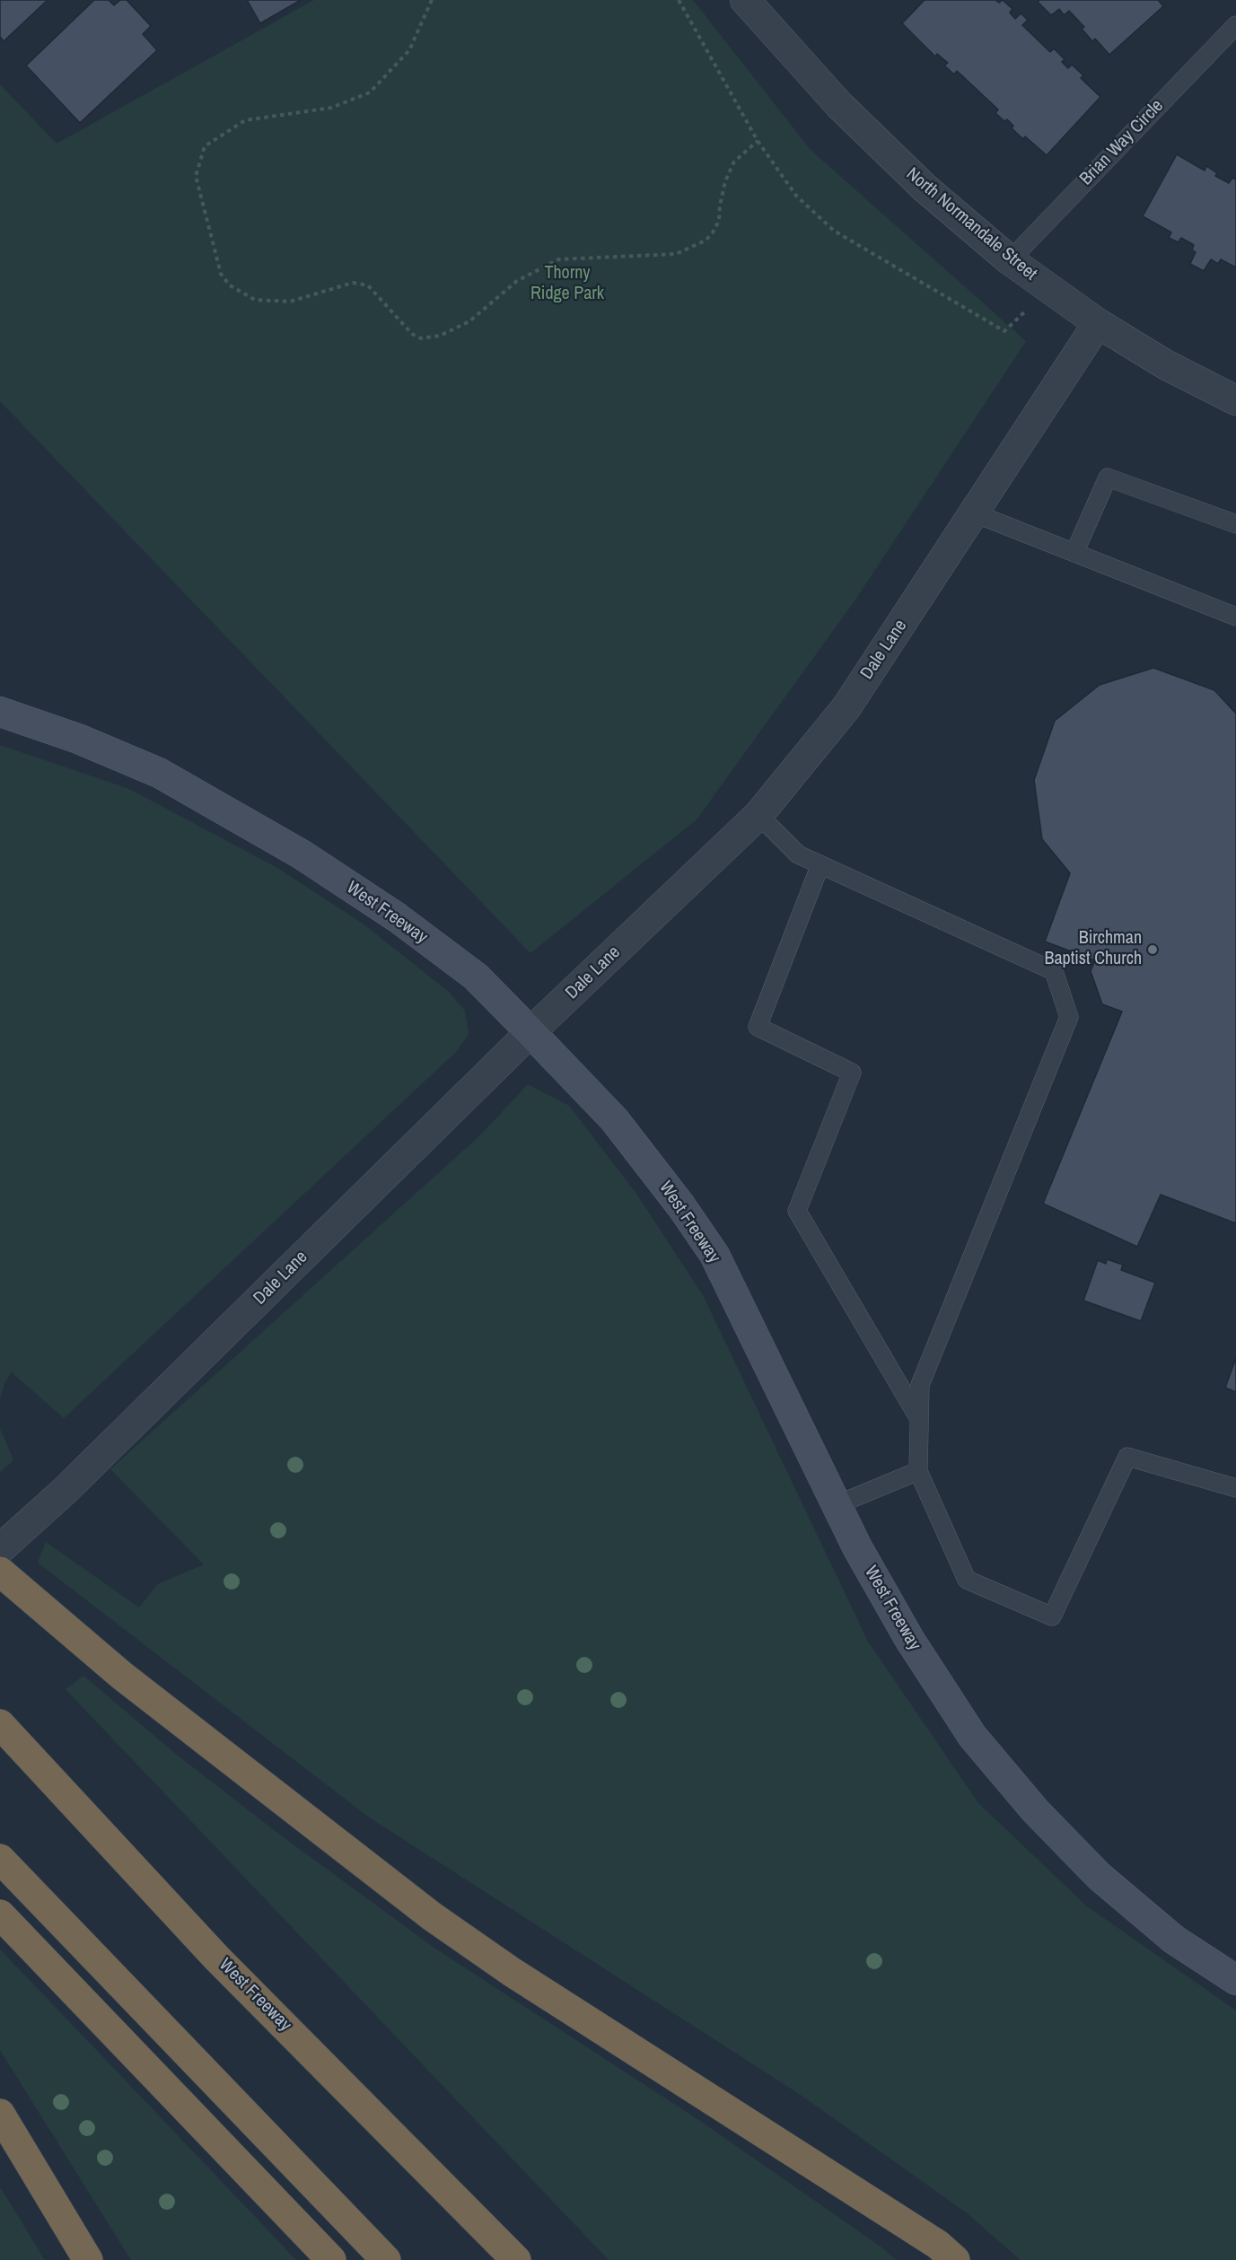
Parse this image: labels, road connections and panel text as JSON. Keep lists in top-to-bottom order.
{
  "streets": {
    "highway": ["West Freeway"],
    "street": ["North Normandale Street", "Dale Lane"],
    "lane": ["Brian Way Circle"]
  },
  "crossings": [
    ["Brian Way Circle", "North Normandale Street"],
    ["North Normandale Street", "Dale Lane"],
    ["Dale Lane", "West Freeway"]
  ],
  "parks": ["Thorny Ridge Park"],
  "places": ["Birchman Baptist Church"]
}
